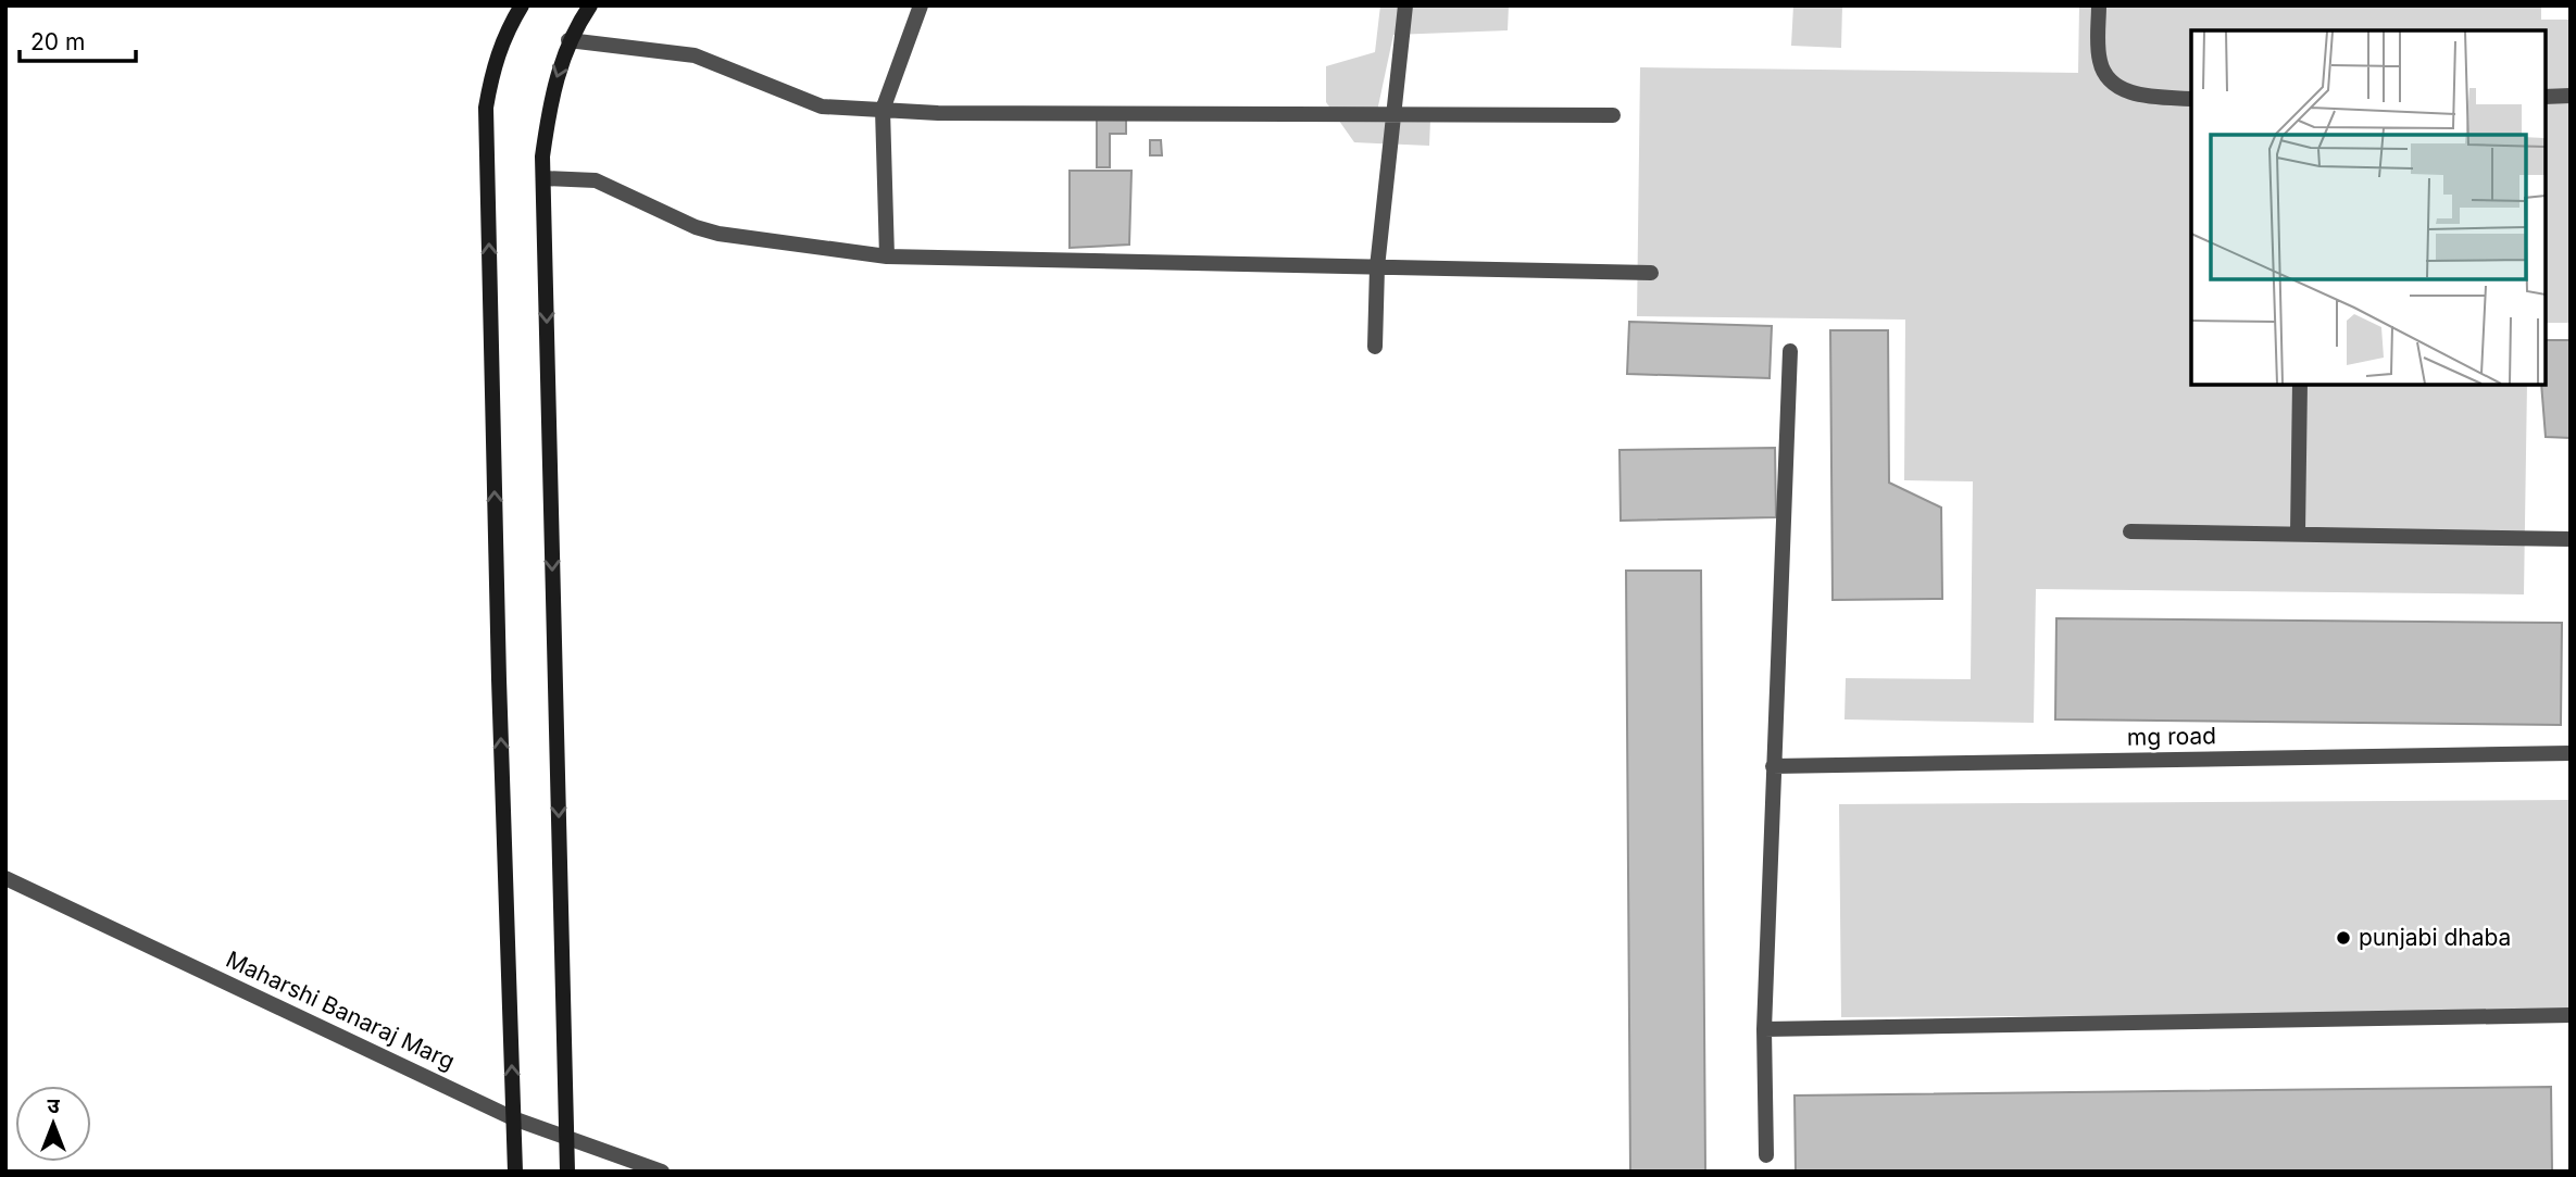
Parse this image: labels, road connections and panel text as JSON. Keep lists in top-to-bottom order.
{
  "streets": {
    "street": ["mg road", "Maharshi Banaraj Marg"]
  },
  "places": ["punjabi dhaba"],
  "scale_bar": "20 m",
  "north": "top"
}
